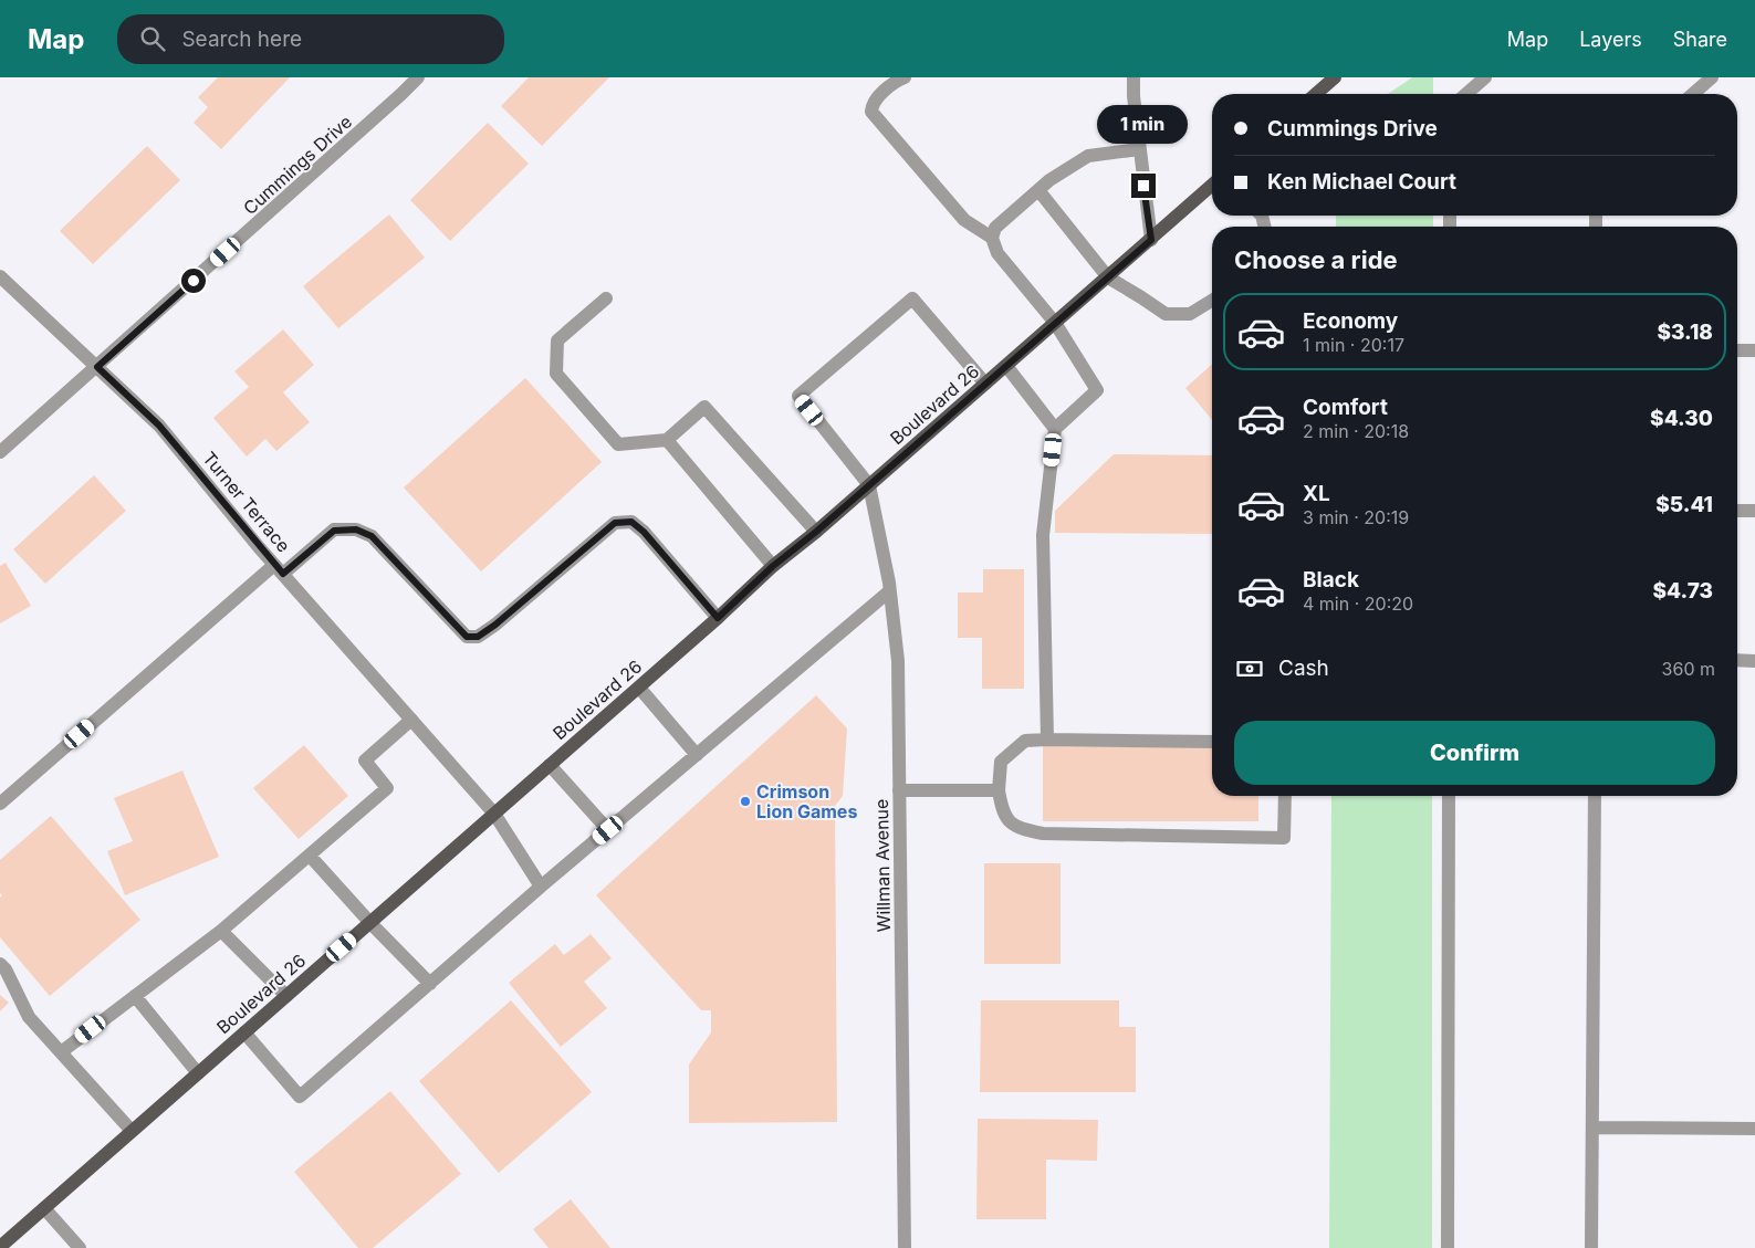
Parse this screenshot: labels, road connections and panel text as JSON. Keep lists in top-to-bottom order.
{
  "streets": {
    "main road": ["Boulevard 26"],
    "street": ["Cummings Drive", "Turner Terrace", "Willman Avenue"]
  },
  "crossings": [
    ["Cummings Drive", "Turner Terrace"],
    ["Boulevard 26", "Turner Terrace"],
    ["Boulevard 26", "Willman Avenue"]
  ],
  "places": ["Crimson Lion Games"],
  "page": {
    "header": "Map",
    "search": "Search here",
    "nav": ["Map", "Layers", "Share"],
    "banner": ["Cummings Drive", "Ken Michael Court"],
    "bubble": "1 min",
    "heading": "Choose a ride",
    "list": [
      {
        "name": "Economy",
        "note": "1 min · 20:17",
        "value": "$3.18"
      },
      {
        "name": "Comfort",
        "note": "2 min · 20:18",
        "value": "$4.30"
      },
      {
        "name": "XL",
        "note": "3 min · 20:19",
        "value": "$5.41"
      },
      {
        "name": "Black",
        "note": "4 min · 20:20",
        "value": "$4.73"
      }
    ],
    "pay": ["Cash", "360 m"],
    "buttons": "Confirm"
  }
}
